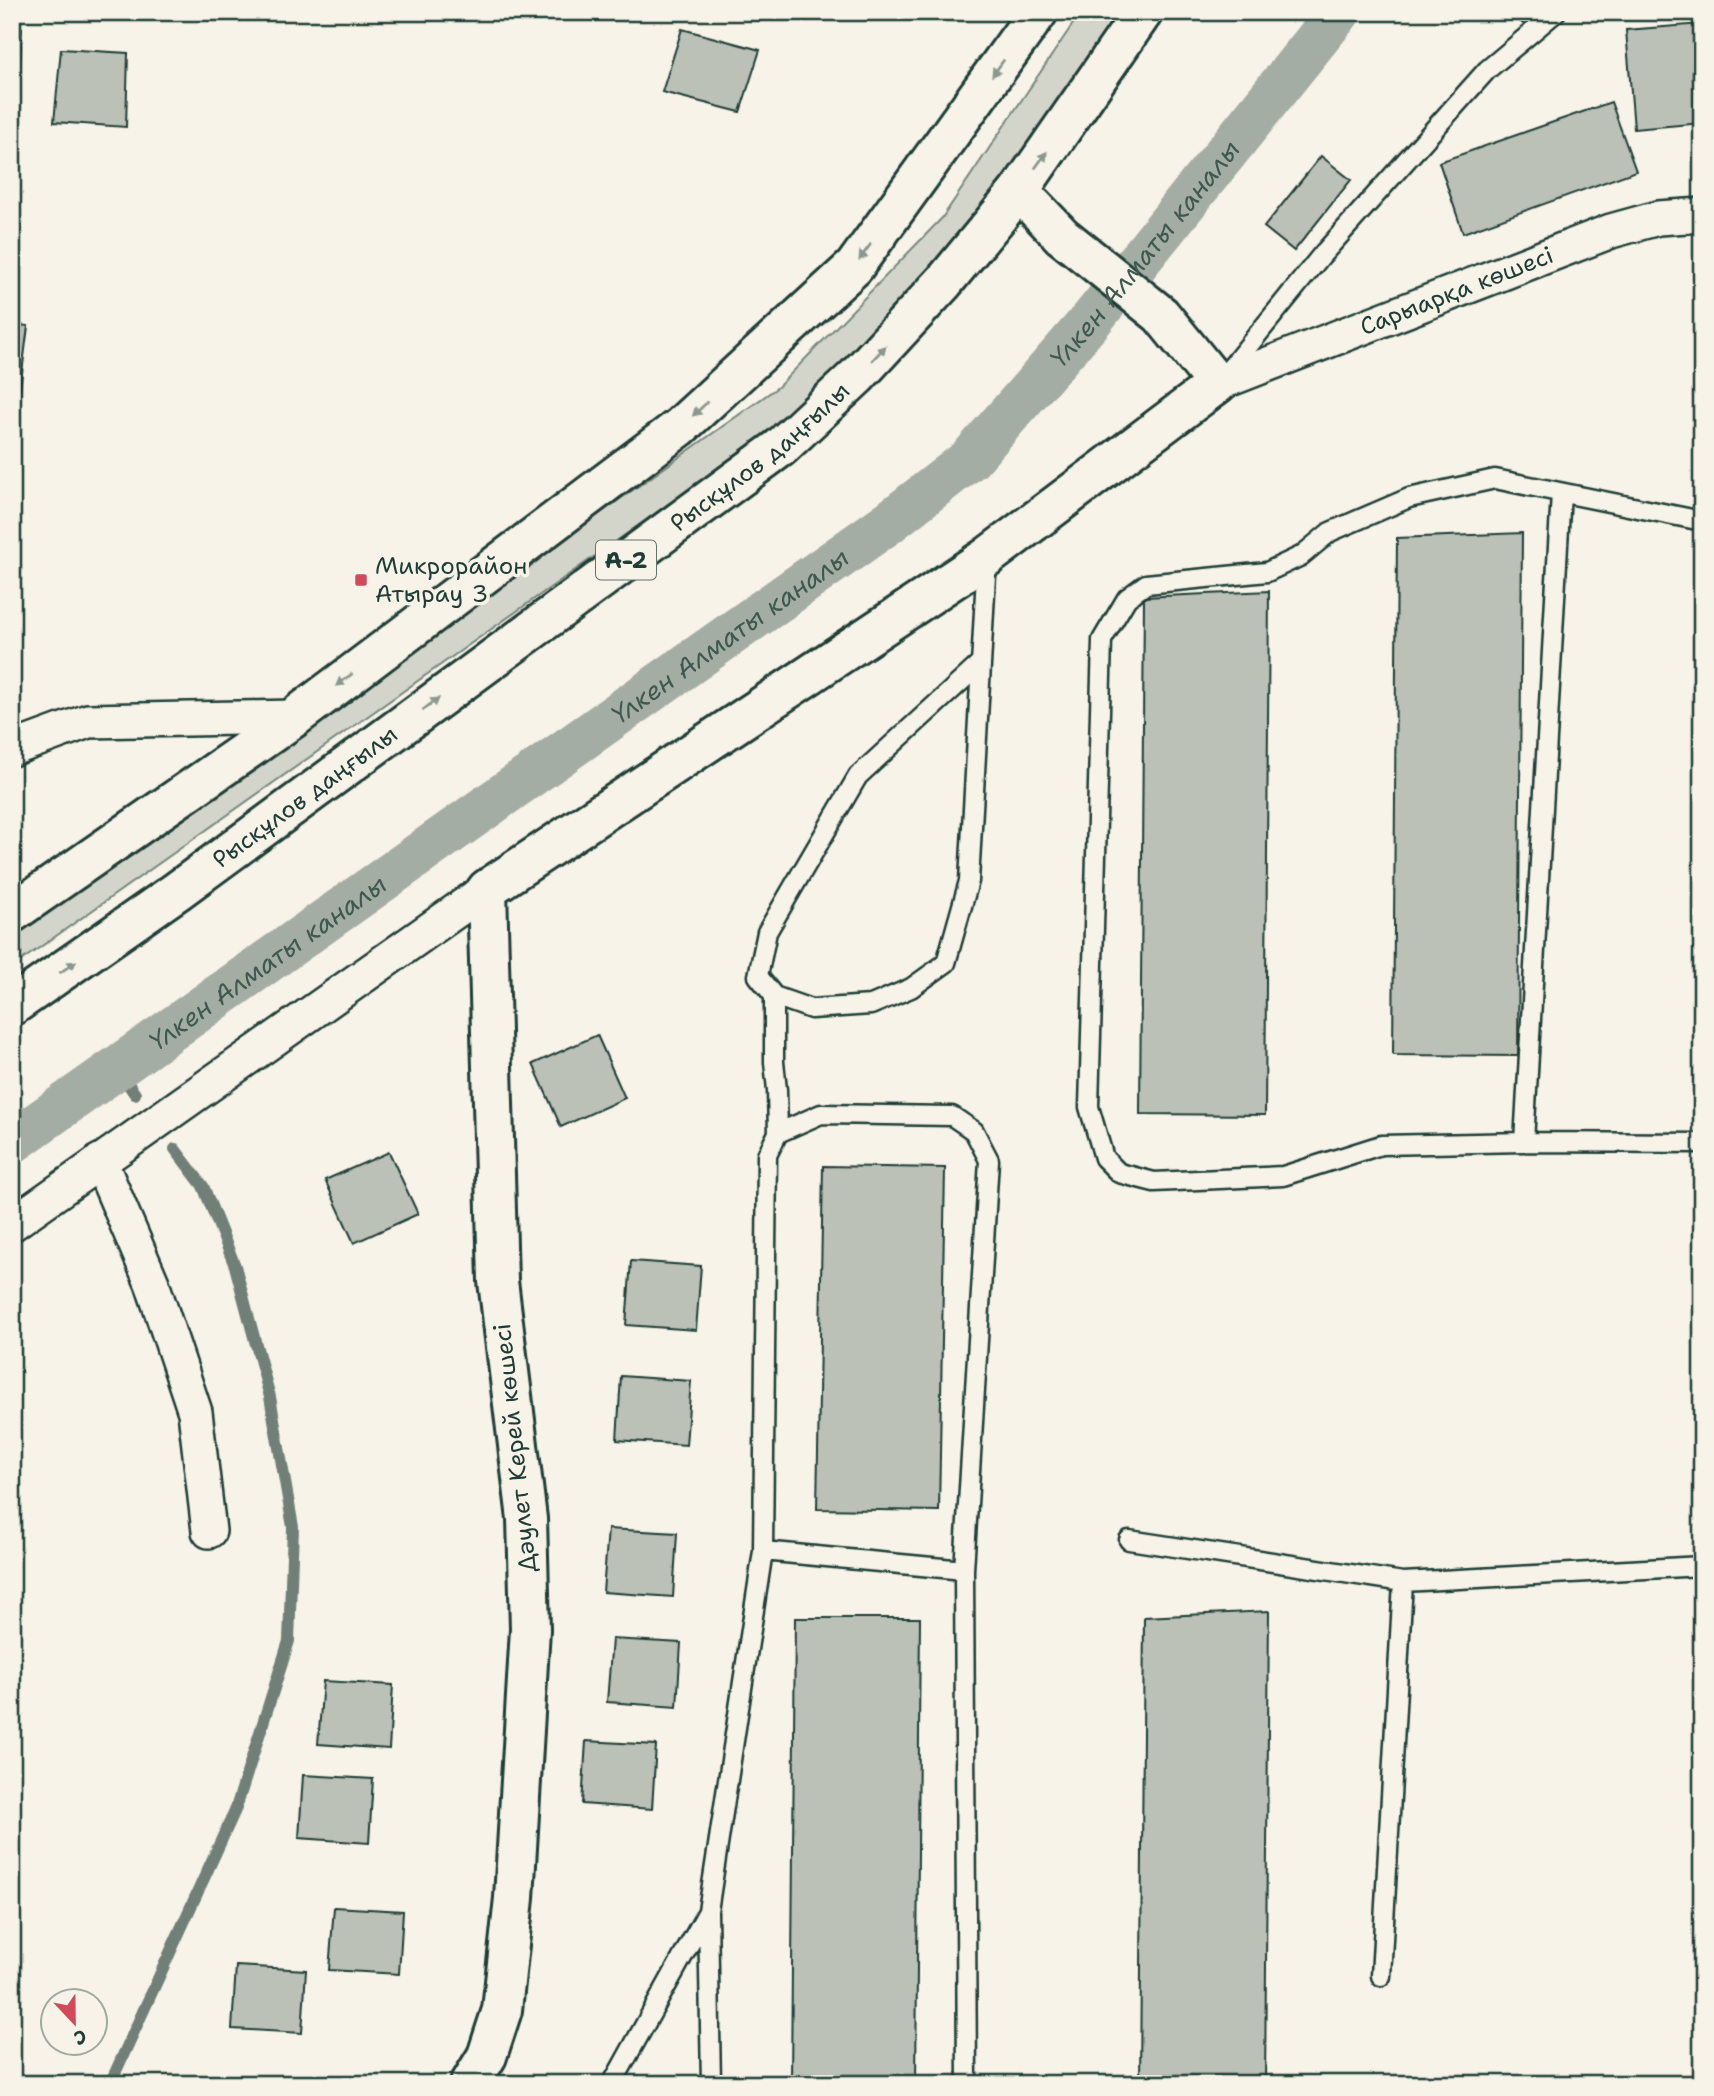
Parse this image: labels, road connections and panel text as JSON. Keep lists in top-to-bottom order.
{
  "streets": {
    "main road": ["Рысқұлов даңғылы", "A-2", "Дәулет Керей көшесі"],
    "street": ["Сарыарқа көшесі"]
  },
  "water": ["Үлкен Алматы каналы"],
  "places": {
    "transit": ["Микрорайон Атырау 3"]
  },
  "north": "bottom"
}
